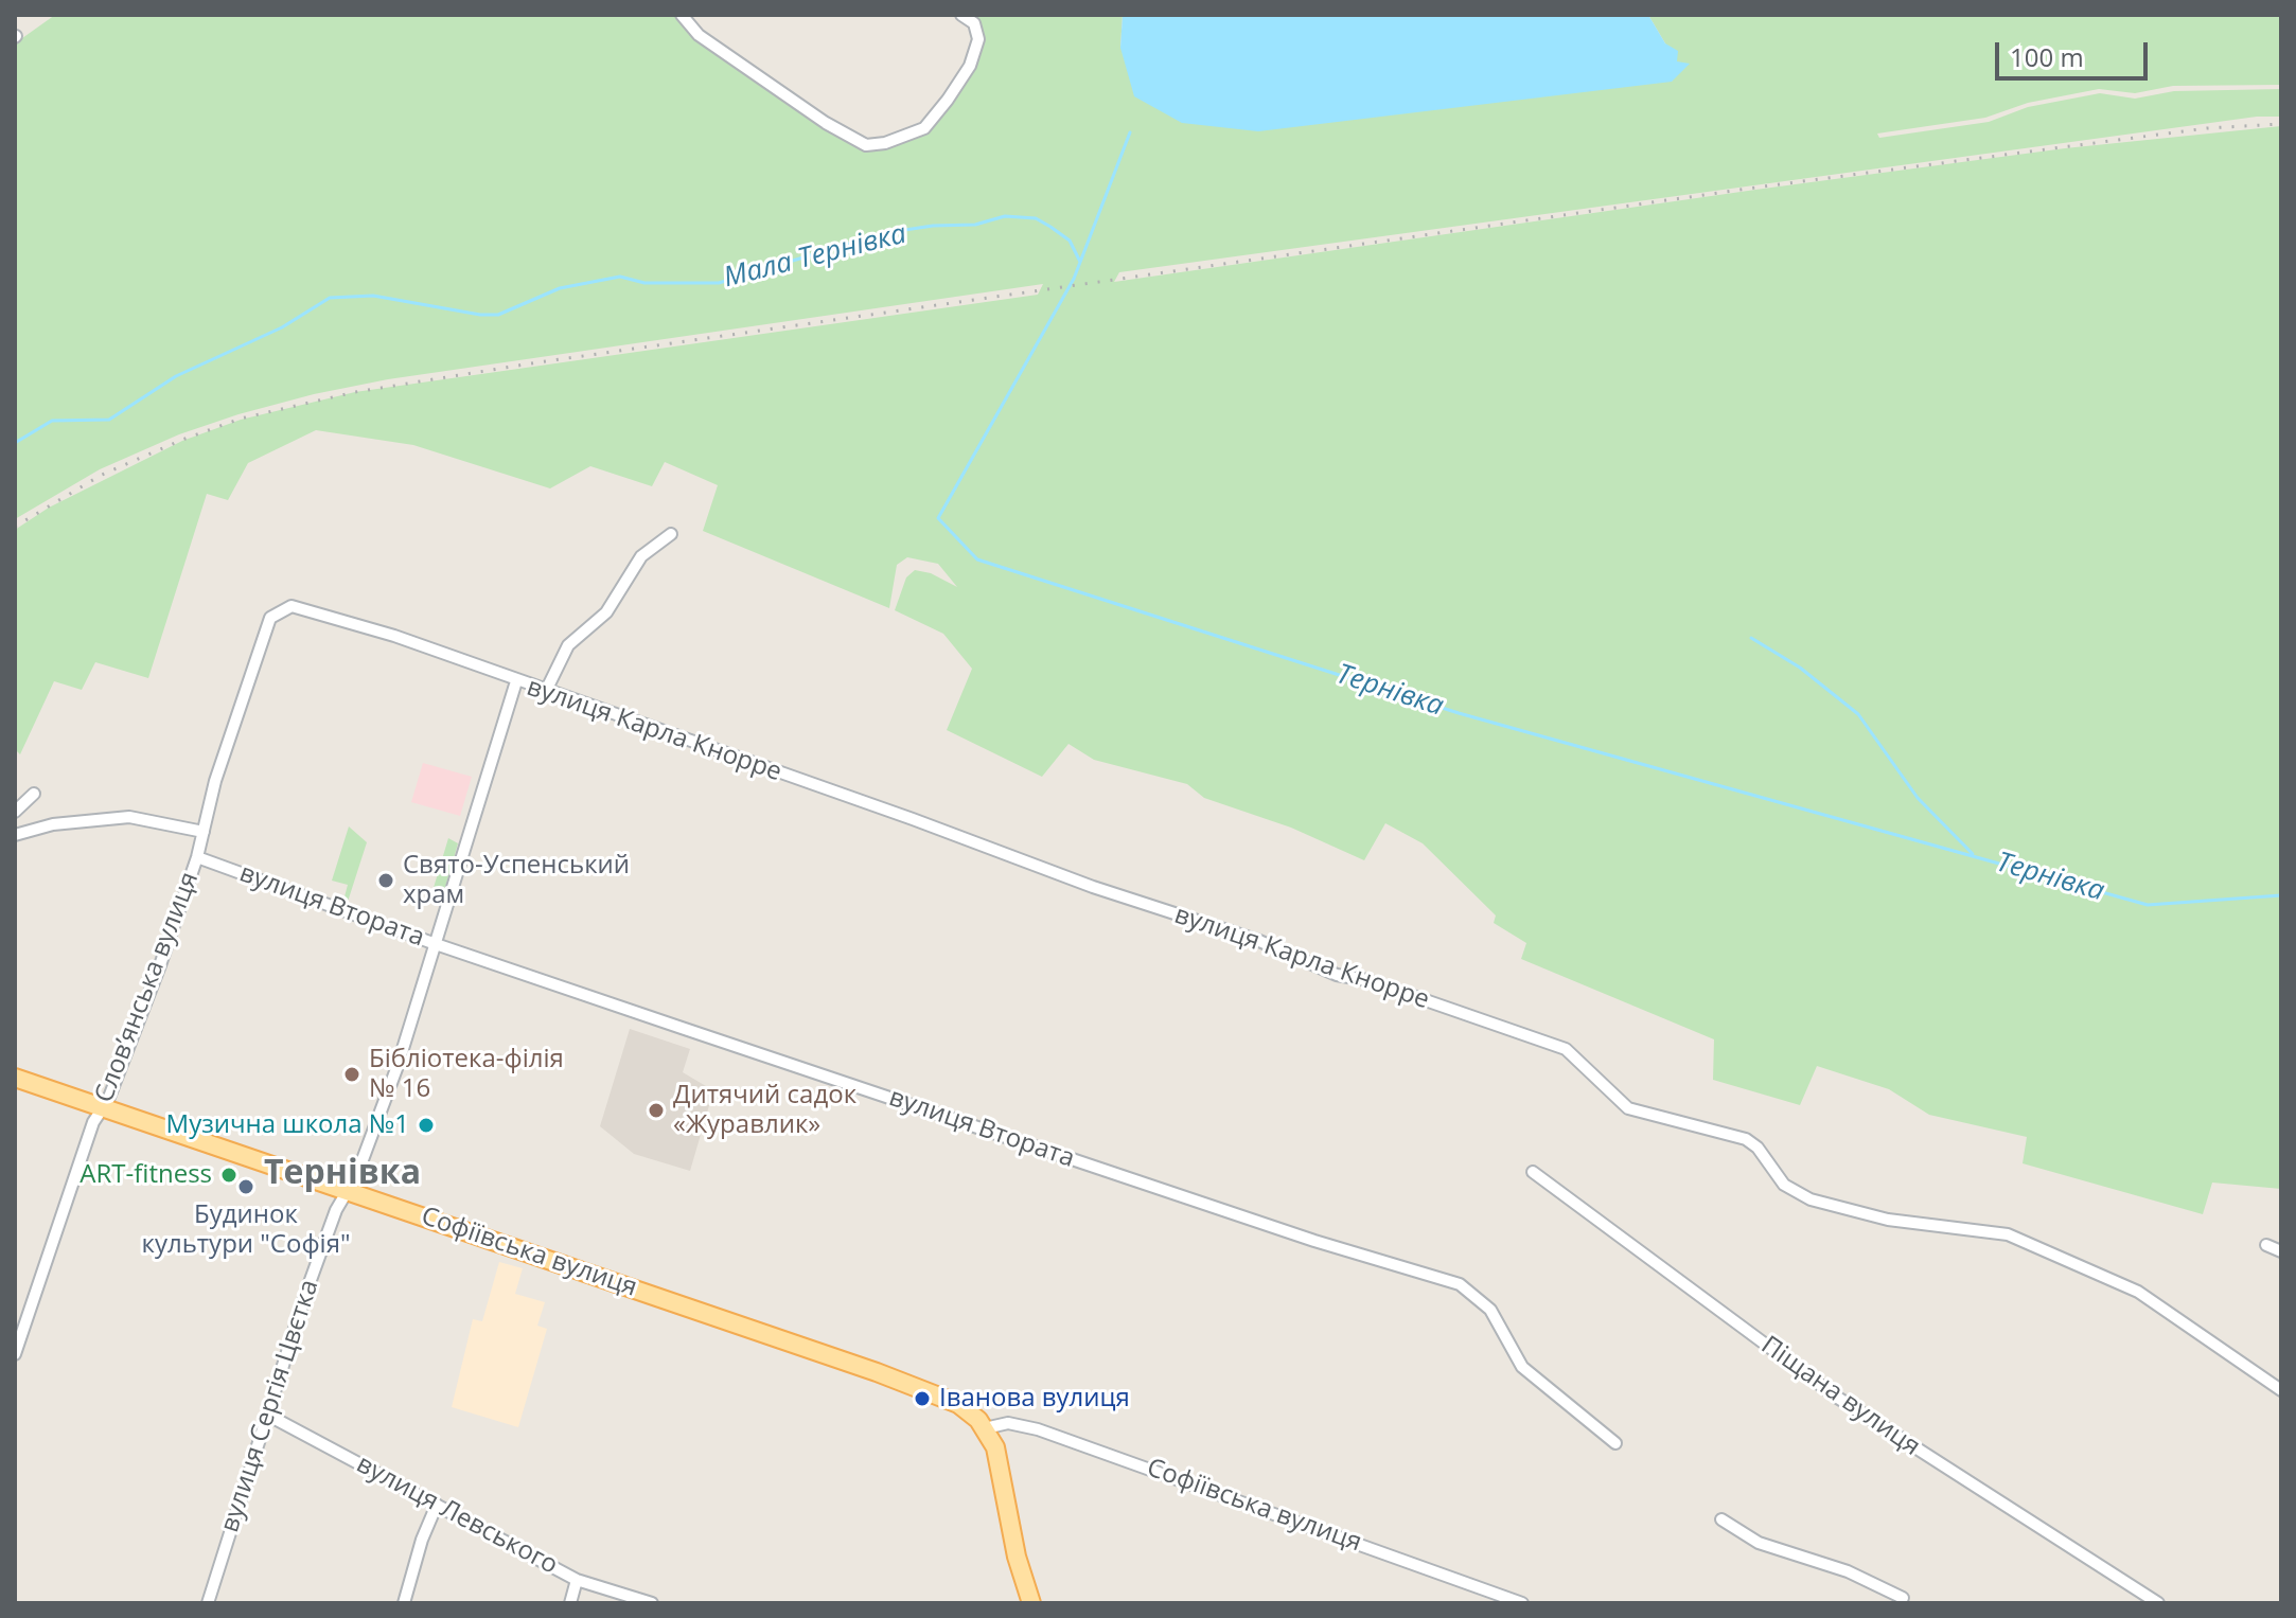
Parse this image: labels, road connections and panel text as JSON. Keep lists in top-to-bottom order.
{
  "streets": {
    "main road": ["Софіївська вулиця"],
    "street": [
      "вулиця Карла Кнорре",
      "вулиця Втората",
      "Словʼянська вулиця",
      "Піщана вулиця",
      "вулиця Сергія Цвєтка",
      "вулиця Левського"
    ]
  },
  "crossings": [
    ["вулиця Карла Кнорре", "Словʼянська вулиця"],
    ["вулиця Карла Кнорре", "вулиця Сергія Цвєтка"],
    ["вулиця Втората", "Словʼянська вулиця"],
    ["вулиця Втората", "вулиця Сергія Цвєтка"],
    ["Словʼянська вулиця", "Софіївська вулиця"],
    ["Софіївська вулиця", "вулиця Сергія Цвєтка"],
    ["вулиця Сергія Цвєтка", "вулиця Левського"]
  ],
  "districts": ["Тернівка"],
  "water": ["Мала Тернівка", "Тернівка"],
  "places": [
    "Свято-Успенський храм",
    "Бібліотека-філія № 16",
    "Дитячий садок «Журавлик»",
    "Музична школа №1",
    "ART-fitness",
    "Будинок культури \"Софія\"",
    "Іванова вулиця"
  ],
  "scale_bar": "100 m"
}
